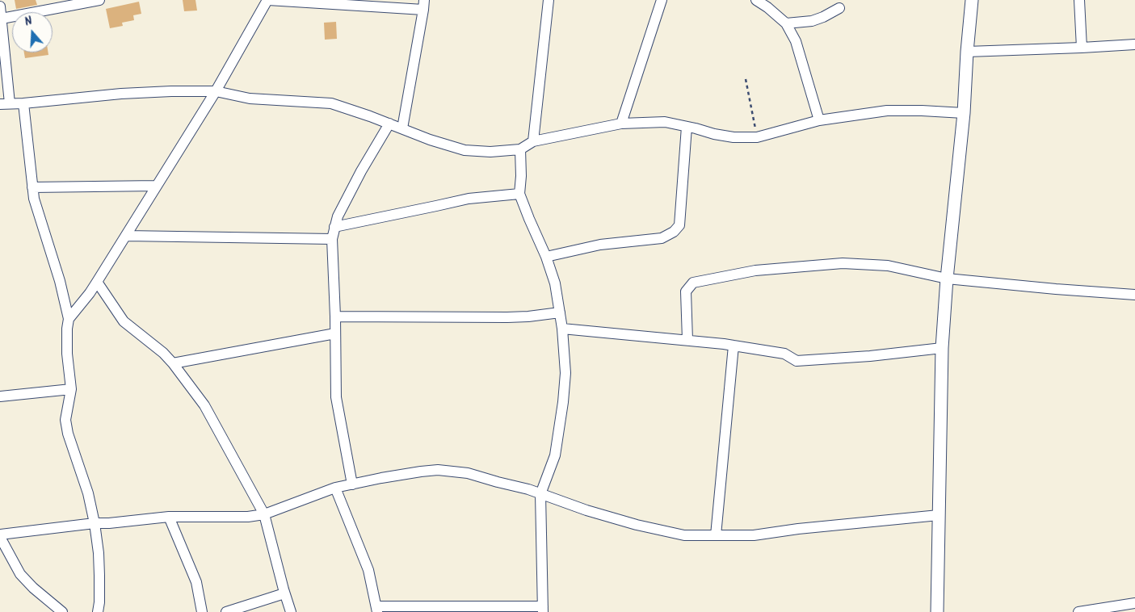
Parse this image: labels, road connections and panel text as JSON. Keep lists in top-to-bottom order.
{
  "north": "top"
}
